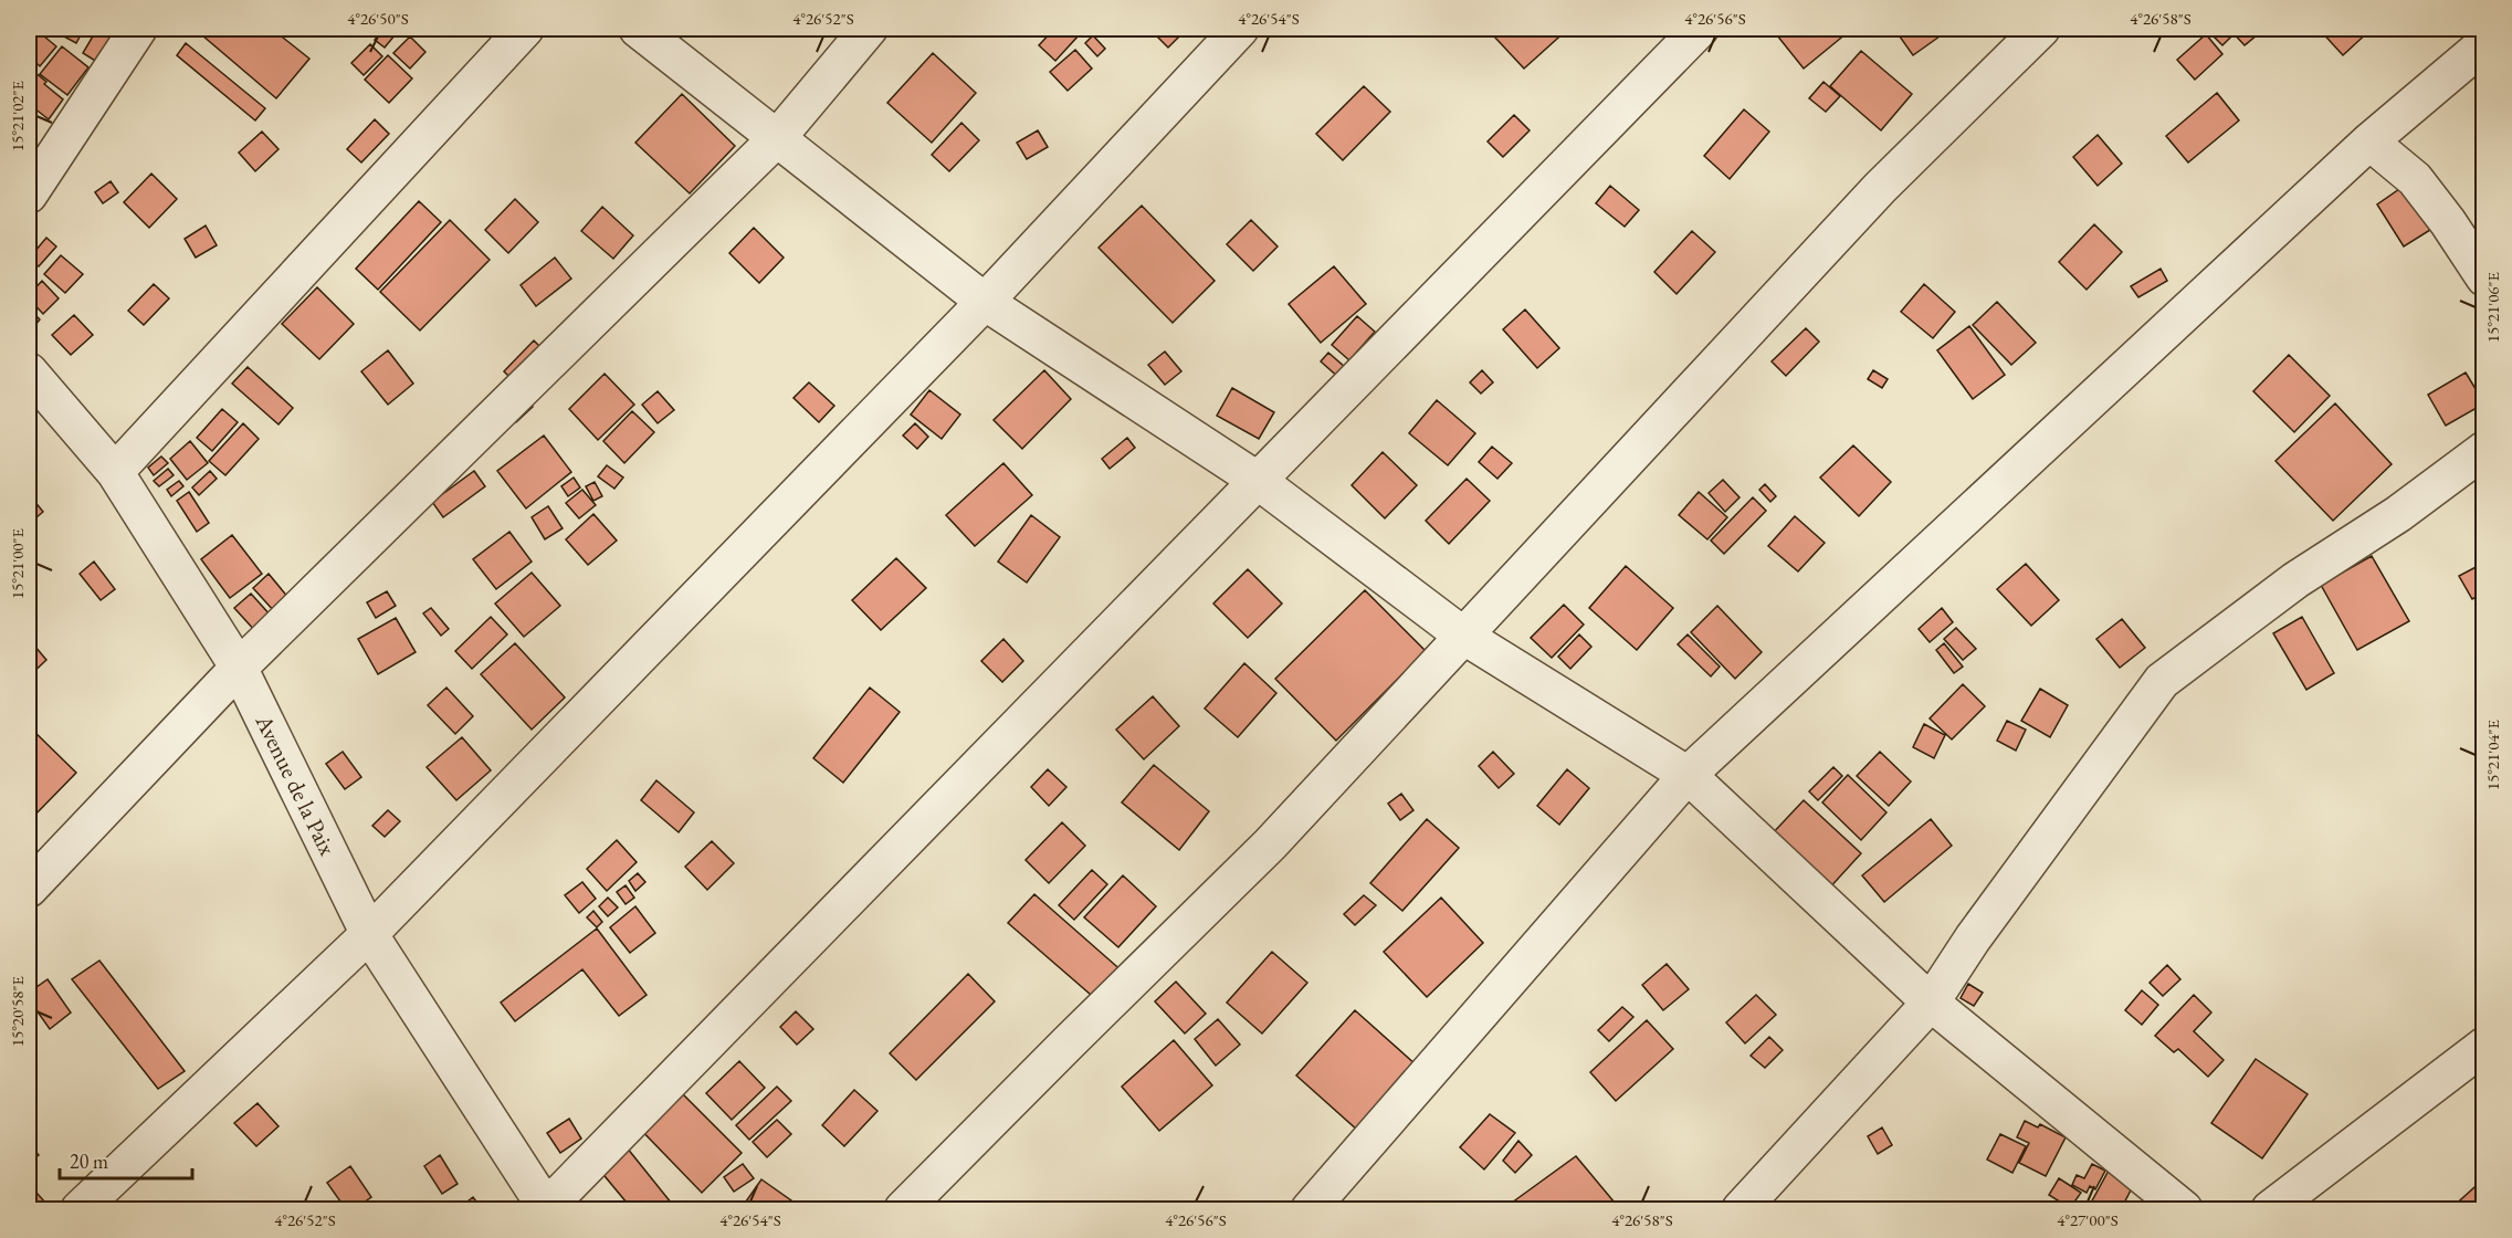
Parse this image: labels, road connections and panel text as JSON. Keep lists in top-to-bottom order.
{
  "streets": {
    "street": ["Avenue de la Paix"]
  },
  "scale_bar": "20 m",
  "coordinates": [
    "4°26'50\"S",
    "4°26'52\"S",
    "4°26'54\"S",
    "4°26'56\"S",
    "4°26'58\"S",
    "15°21'02\"E",
    "15°21'06\"E",
    "15°21'00\"E",
    "15°21'04\"E",
    "15°20'58\"E",
    "4°27'00\"S"
  ]
}
